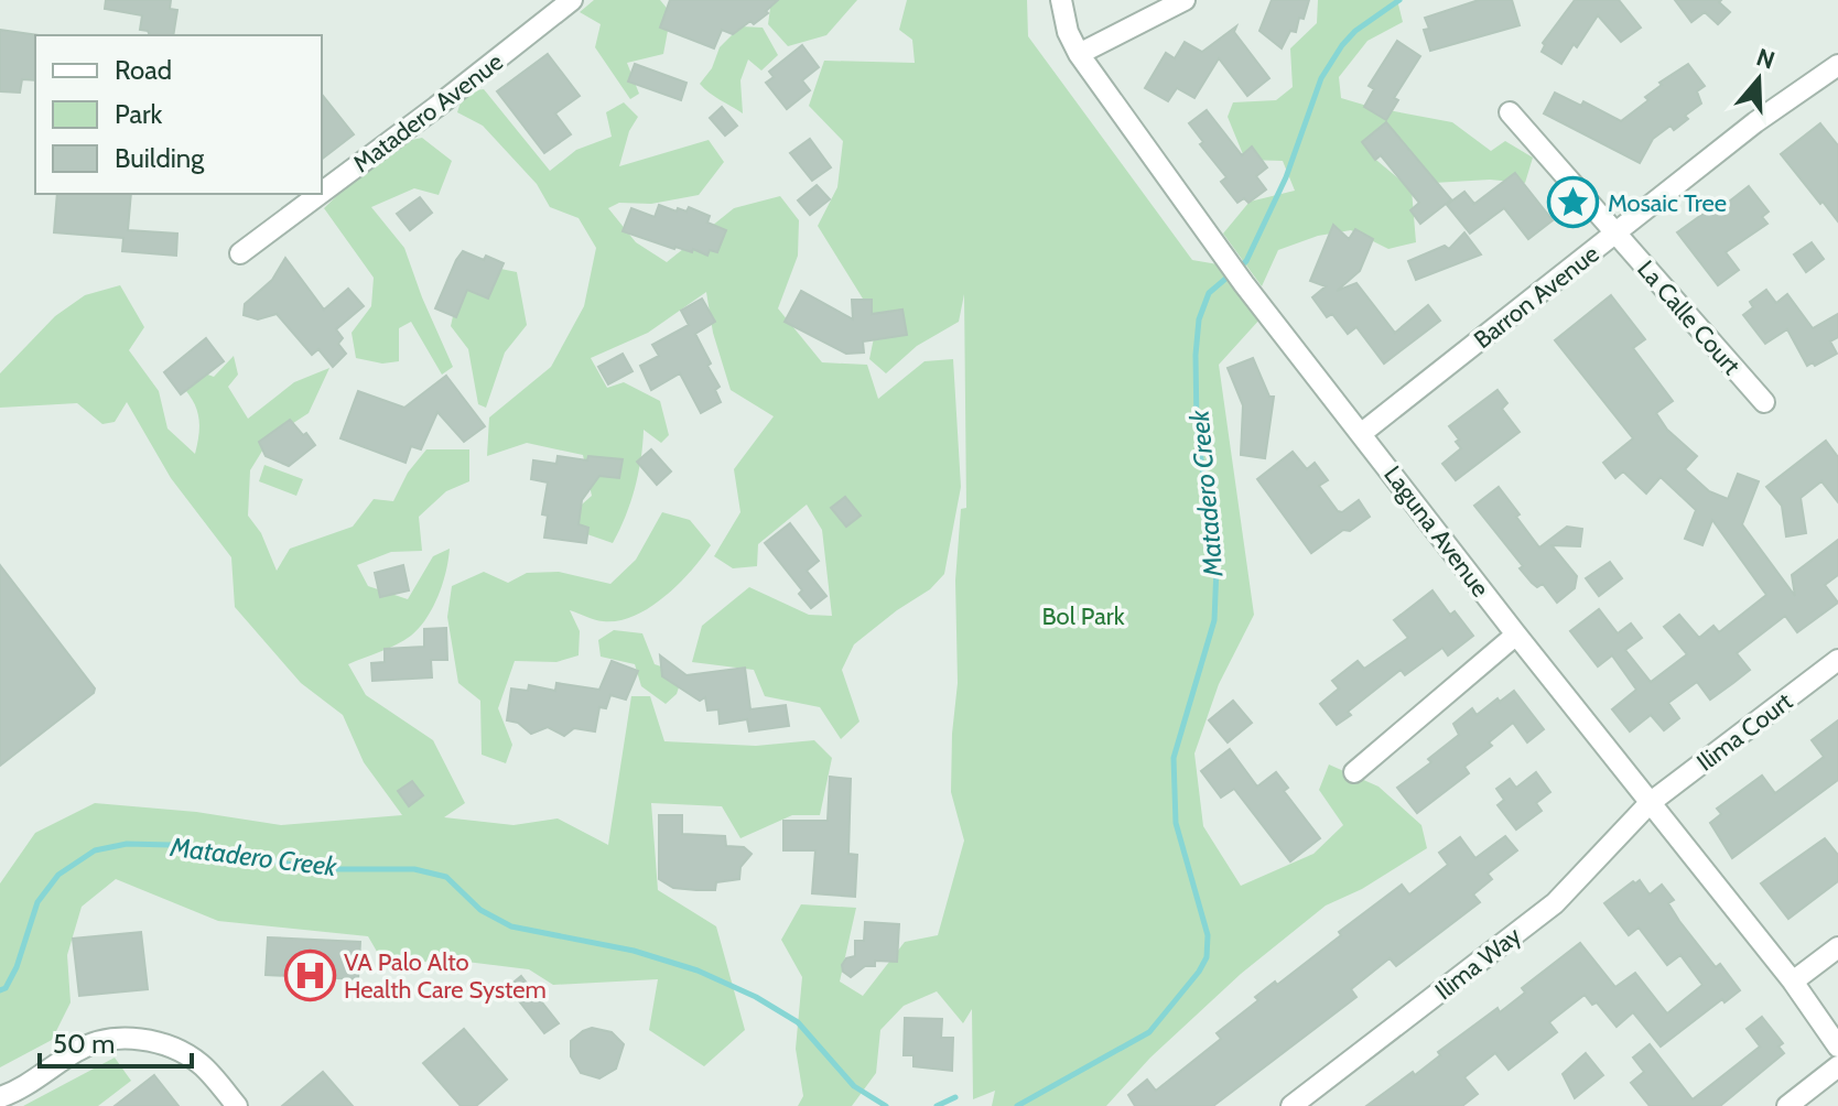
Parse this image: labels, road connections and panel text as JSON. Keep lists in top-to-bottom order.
{
  "streets": {
    "street": [
      "Matadero Avenue",
      "Barron Avenue",
      "La Calle Court",
      "Laguna Avenue",
      "Ilima Court",
      "Ilima Way"
    ]
  },
  "crossings": [
    ["Barron Avenue", "La Calle Court"],
    ["Barron Avenue", "Laguna Avenue"],
    ["Laguna Avenue", "Ilima Court"],
    ["Laguna Avenue", "Ilima Way"],
    ["Ilima Court", "Ilima Way"]
  ],
  "water": ["Matadero Creek"],
  "parks": ["Bol Park"],
  "places": {
    "place": ["Mosaic Tree"],
    "hospital": ["VA Palo Alto Health Care System"]
  },
  "legend": ["Road", "Park", "Building"],
  "scale_bar": "50 m",
  "north": "top"
}
